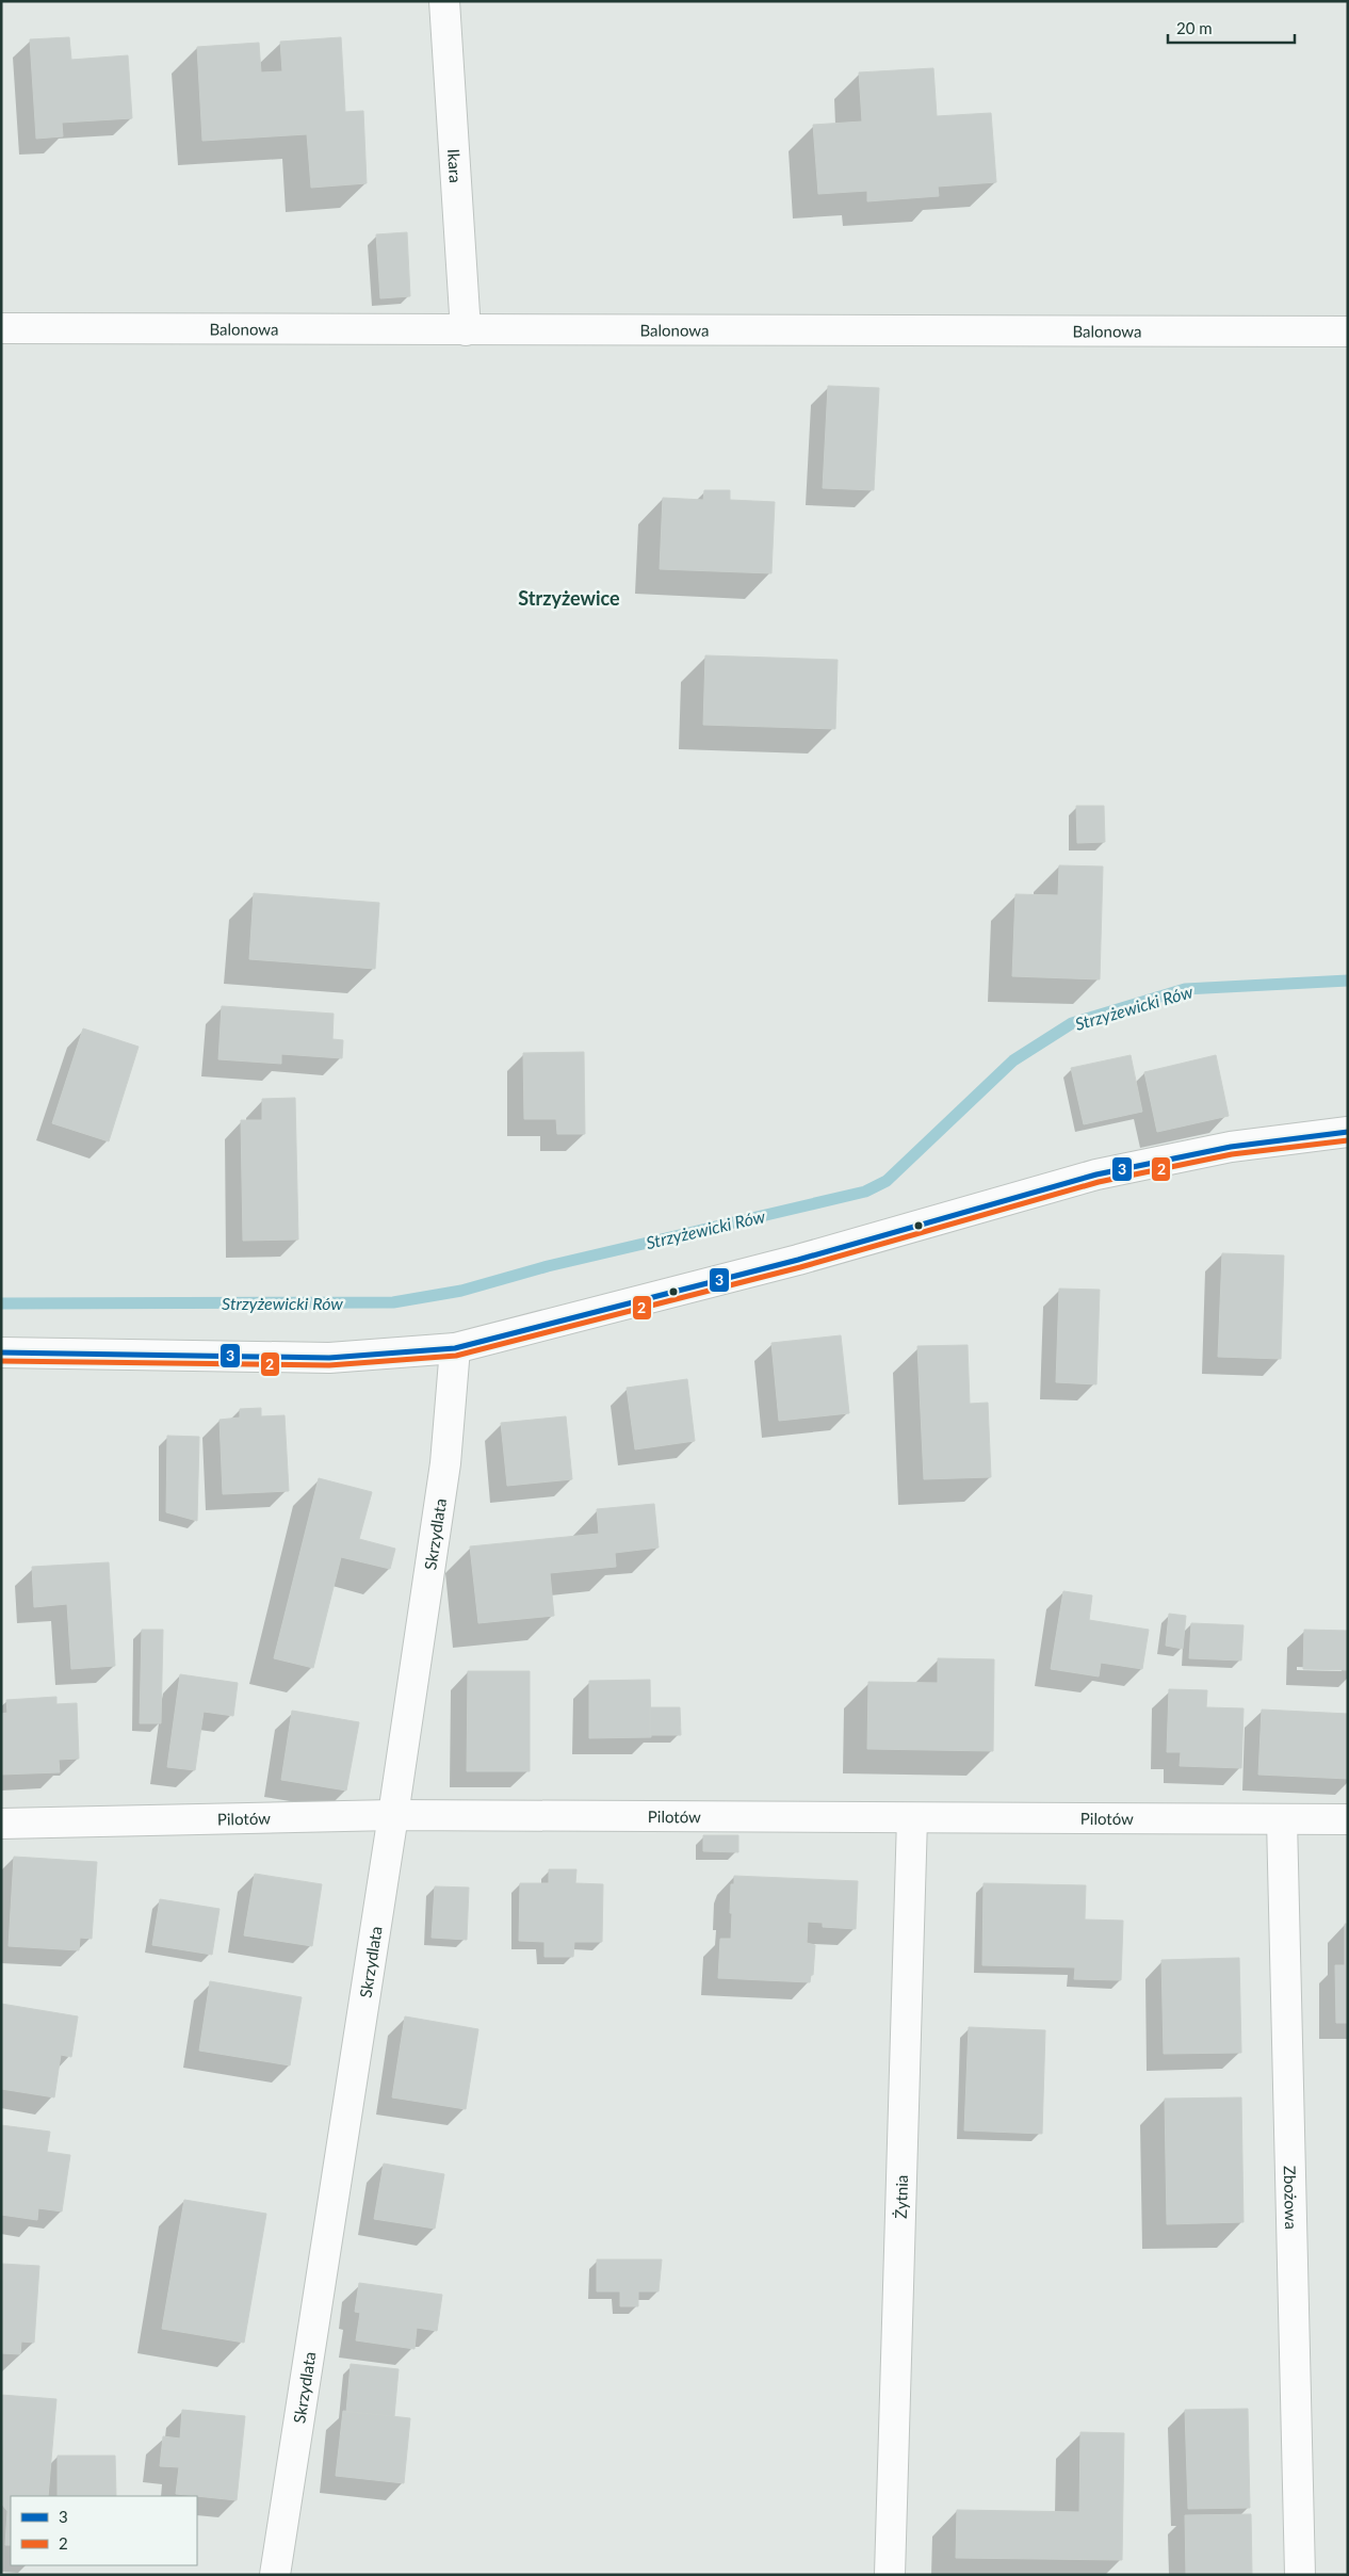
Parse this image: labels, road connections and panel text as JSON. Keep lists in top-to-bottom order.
{
  "streets": {
    "street": [
      "Ikara",
      "Balonowa",
      "Skrzydlata",
      "Pilotów",
      "Żytnia",
      "Zbożowa"
    ]
  },
  "crossings": [
    ["Ikara", "Balonowa"],
    ["Skrzydlata", "Pilotów"],
    ["Pilotów", "Żytnia"],
    ["Pilotów", "Zbożowa"]
  ],
  "districts": ["Strzyżewice"],
  "water": ["Strzyżewicki Rów"],
  "lines": ["transit line 3", "transit line 2"],
  "legend": ["3", "2"],
  "scale_bar": "20 m"
}
